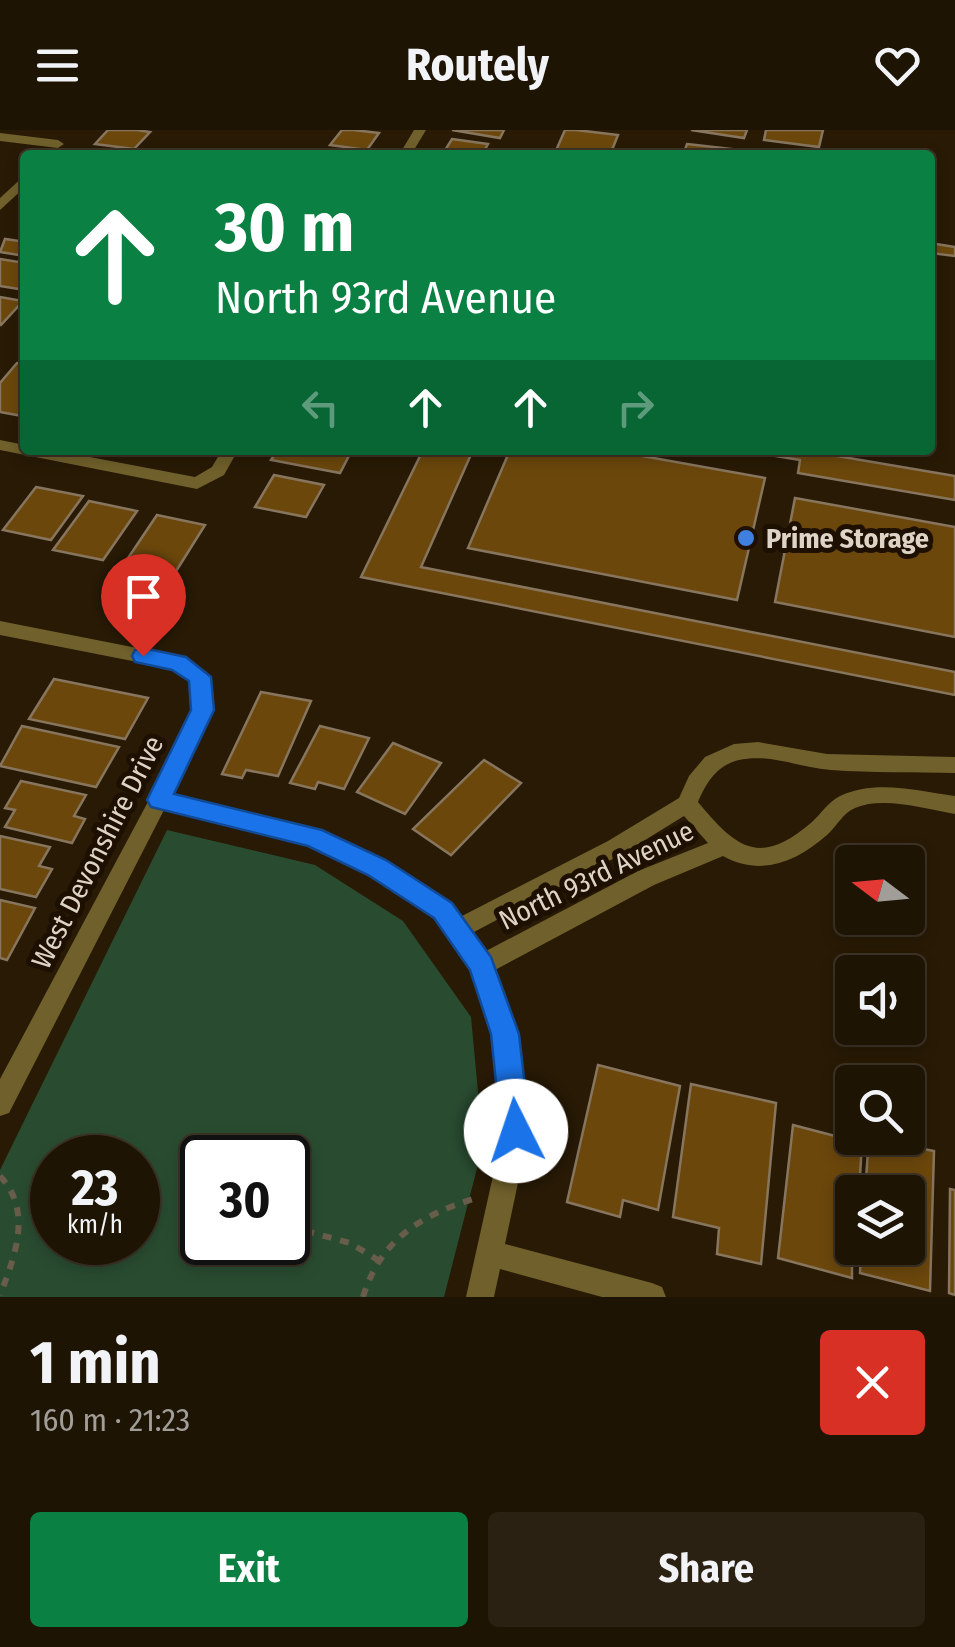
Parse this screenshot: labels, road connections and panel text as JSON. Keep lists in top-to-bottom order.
{
  "streets": {
    "street": ["West Devonshire Drive", "North 93rd Avenue"]
  },
  "crossings": [
    ["West Devonshire Drive", "North 93rd Avenue"]
  ],
  "places": ["Prime Storage"],
  "north": "left",
  "page": {
    "header": "Routely",
    "turn": ["30 m", "North 93rd Avenue"],
    "speed": "23 km/h",
    "limit": "30",
    "heading": ["1 min", "160 m · 21:23"],
    "buttons": ["Exit", "Share"]
  }
}
